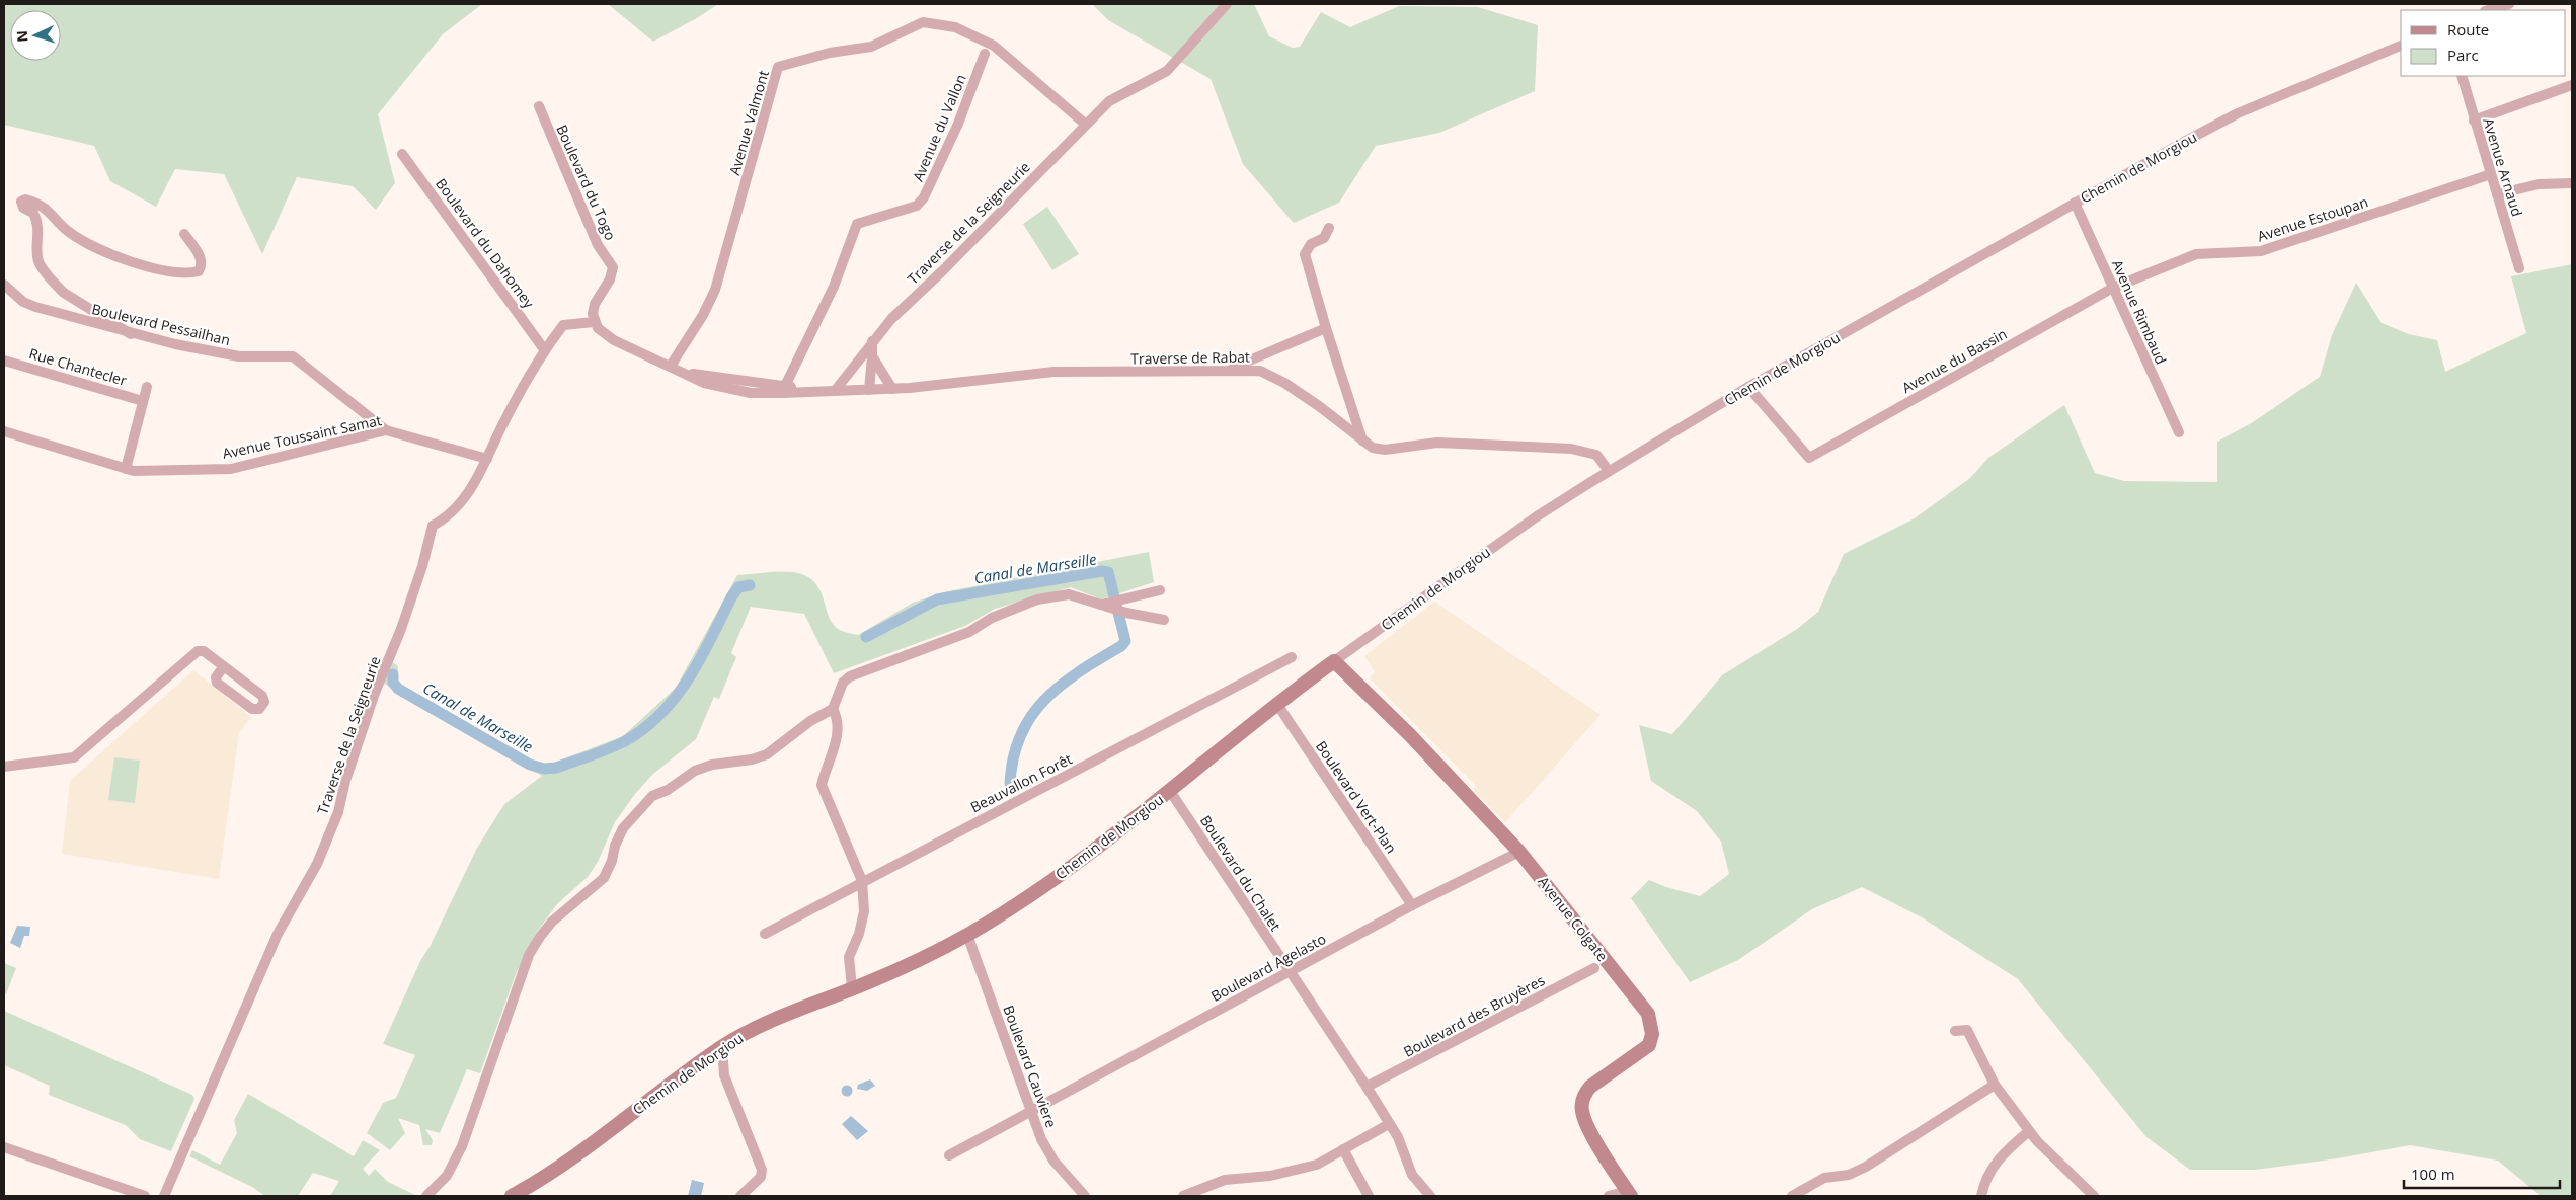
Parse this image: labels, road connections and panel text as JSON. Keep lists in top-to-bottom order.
{
  "streets": {
    "street": [
      "Avenue Valmont",
      "Avenue du Vallon",
      "Chemin de Morgiou",
      "Avenue Arnaud",
      "Boulevard du Togo",
      "Avenue Estoupan",
      "Traverse de la Seigneurie",
      "Boulevard du Dahomey",
      "Avenue Rimbaud",
      "Boulevard Pessailhan",
      "Traverse de Rabat",
      "Avenue du Bassin",
      "Rue Chantecler",
      "Avenue Toussaint Samat",
      "Beauvallon Forêt",
      "Boulevard Vert-Plan",
      "Boulevard du Chalet",
      "Avenue Colgate",
      "Boulevard Agelasto",
      "Boulevard des Bruyères",
      "Boulevard Cauviere"
    ]
  },
  "crossings": [
    ["Avenue Valmont", "Traverse de la Seigneurie"],
    ["Chemin de Morgiou", "Avenue Rimbaud"],
    ["Chemin de Morgiou", "Traverse de Rabat"],
    ["Chemin de Morgiou", "Avenue du Bassin"],
    ["Chemin de Morgiou", "Boulevard Vert-Plan"],
    ["Chemin de Morgiou", "Boulevard du Chalet"],
    ["Chemin de Morgiou", "Avenue Colgate"],
    ["Chemin de Morgiou", "Boulevard Cauviere"],
    ["Avenue Arnaud", "Avenue Estoupan"],
    ["Boulevard du Togo", "Traverse de la Seigneurie"],
    ["Avenue Estoupan", "Avenue Rimbaud"],
    ["Avenue Estoupan", "Avenue du Bassin"],
    ["Traverse de la Seigneurie", "Boulevard du Dahomey"],
    ["Traverse de la Seigneurie", "Avenue Toussaint Samat"],
    ["Avenue Rimbaud", "Avenue du Bassin"],
    ["Boulevard Pessailhan", "Avenue Toussaint Samat"],
    ["Boulevard Vert-Plan", "Boulevard Agelasto"],
    ["Boulevard du Chalet", "Boulevard Agelasto"],
    ["Boulevard du Chalet", "Boulevard des Bruyères"],
    ["Avenue Colgate", "Boulevard Agelasto"],
    ["Boulevard Agelasto", "Boulevard Cauviere"]
  ],
  "water": ["Canal de Marseille"],
  "legend": ["Route", "Parc"],
  "scale_bar": "100 m",
  "north": "left"
}
